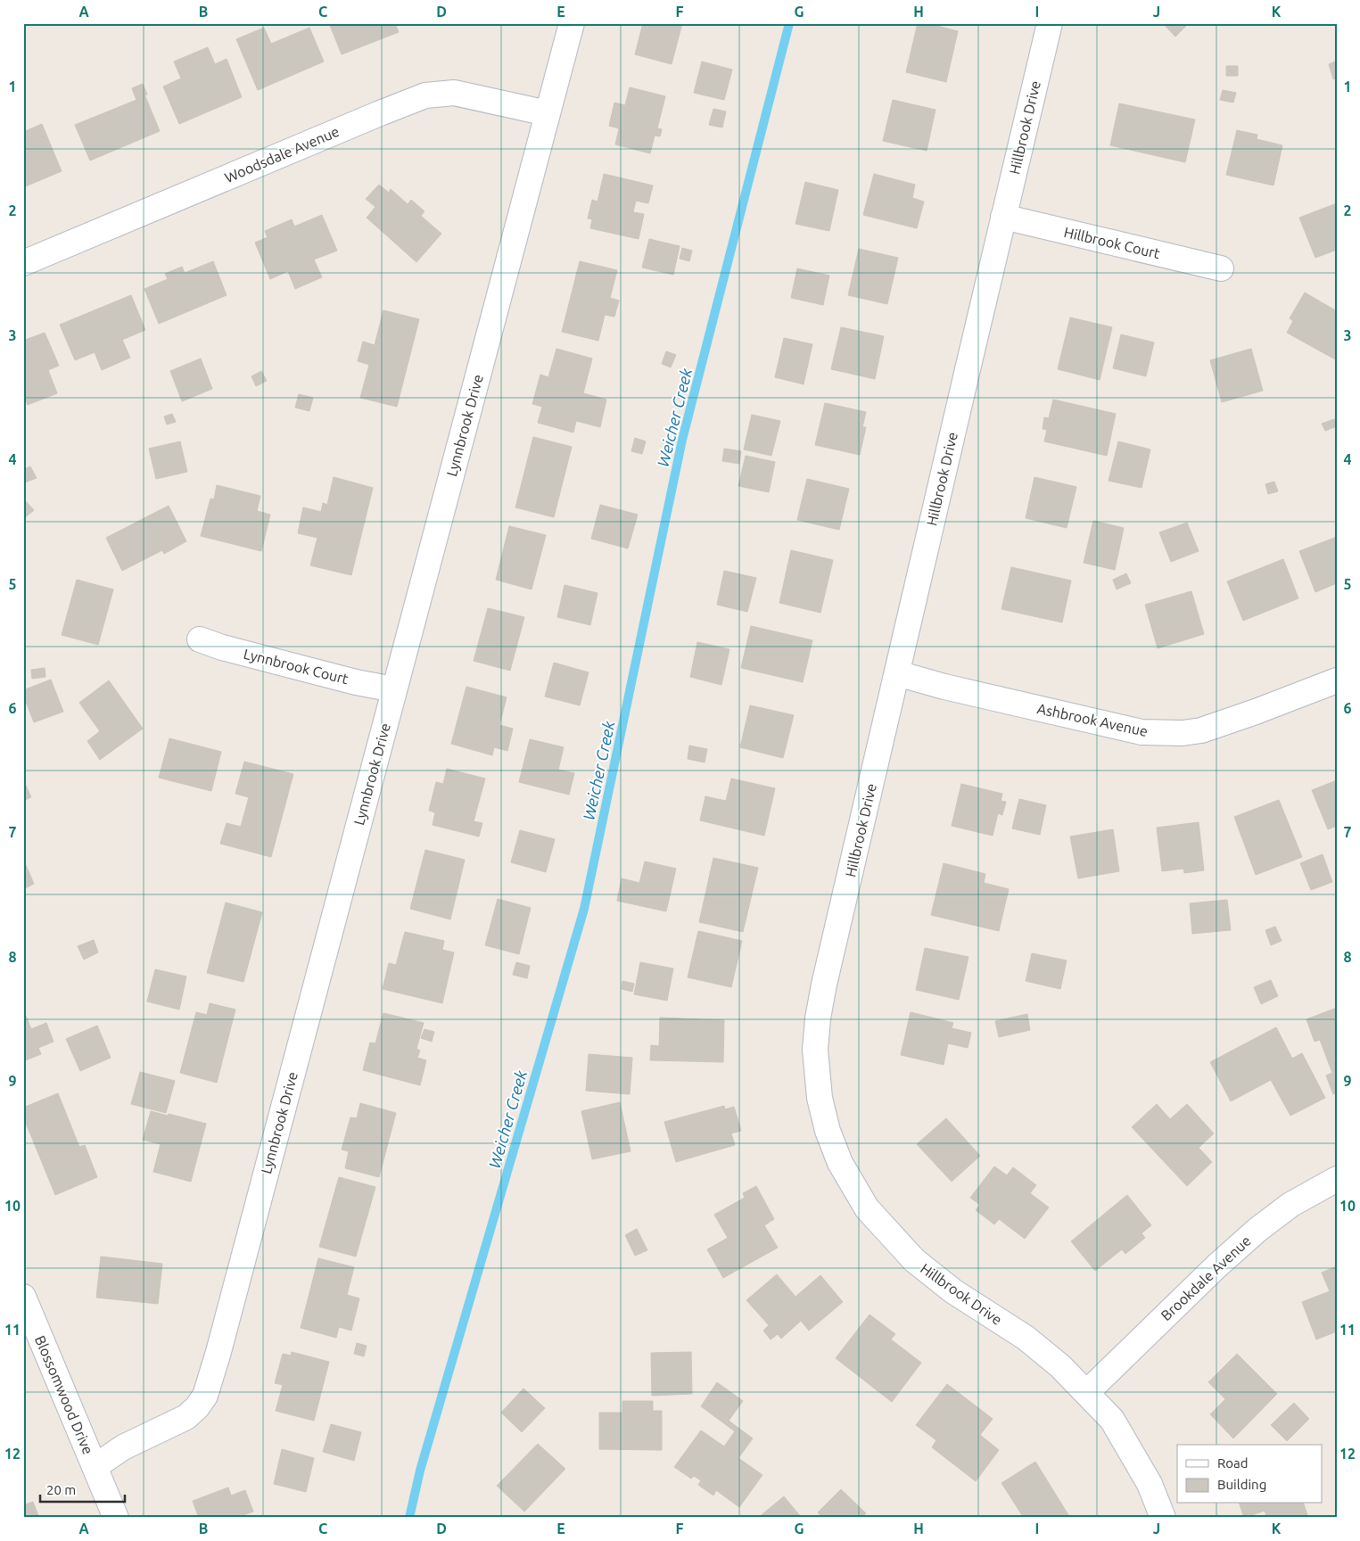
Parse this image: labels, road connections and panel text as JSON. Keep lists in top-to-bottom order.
{
  "streets": {
    "street": [
      "Hillbrook Drive",
      "Woodsdale Avenue",
      "Hillbrook Court",
      "Lynnbrook Drive",
      "Lynnbrook Court",
      "Ashbrook Avenue",
      "Brookdale Avenue",
      "Blossomwood Drive"
    ]
  },
  "crossings": [
    ["Hillbrook Drive", "Hillbrook Court"],
    ["Hillbrook Drive", "Ashbrook Avenue"],
    ["Hillbrook Drive", "Brookdale Avenue"],
    ["Woodsdale Avenue", "Lynnbrook Drive"],
    ["Lynnbrook Drive", "Lynnbrook Court"],
    ["Lynnbrook Drive", "Blossomwood Drive"]
  ],
  "water": ["Weicher Creek"],
  "legend": ["Road", "Building"],
  "scale_bar": "20 m",
  "grid": {
    "columns": [
      "A",
      "B",
      "C",
      "D",
      "E",
      "F",
      "G",
      "H",
      "I",
      "J",
      "K"
    ],
    "rows": [
      "1",
      "2",
      "3",
      "4",
      "5",
      "6",
      "7",
      "8",
      "9",
      "10",
      "11",
      "12"
    ]
  }
}
